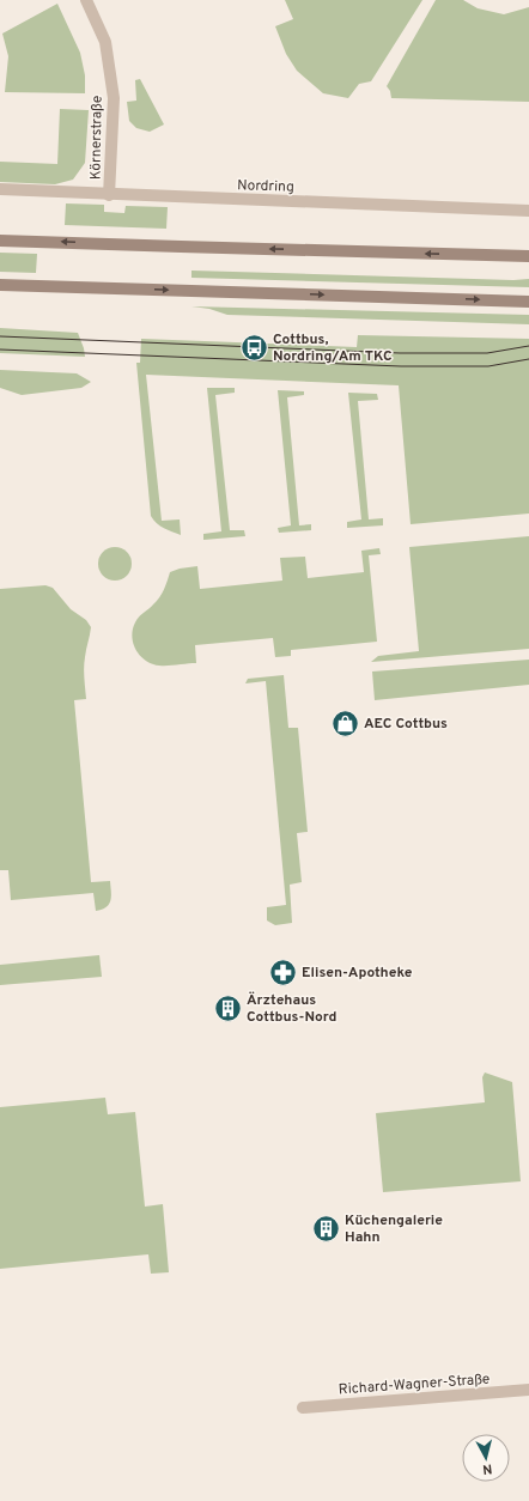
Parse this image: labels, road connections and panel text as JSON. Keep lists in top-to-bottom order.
{
  "streets": {
    "street": ["Körnerstraße", "Nordring", "Richard-Wagner-Straße"]
  },
  "crossings": [
    ["Körnerstraße", "Nordring"]
  ],
  "places": {
    "bus stop": ["Cottbus, Nordring/Am TKC"],
    "shop": ["AEC Cottbus"],
    "pharmacy": ["Elisen-Apotheke"],
    "building": ["Ärztehaus Cottbus-Nord", "Küchengalerie Hahn"]
  },
  "north": "bottom"
}
